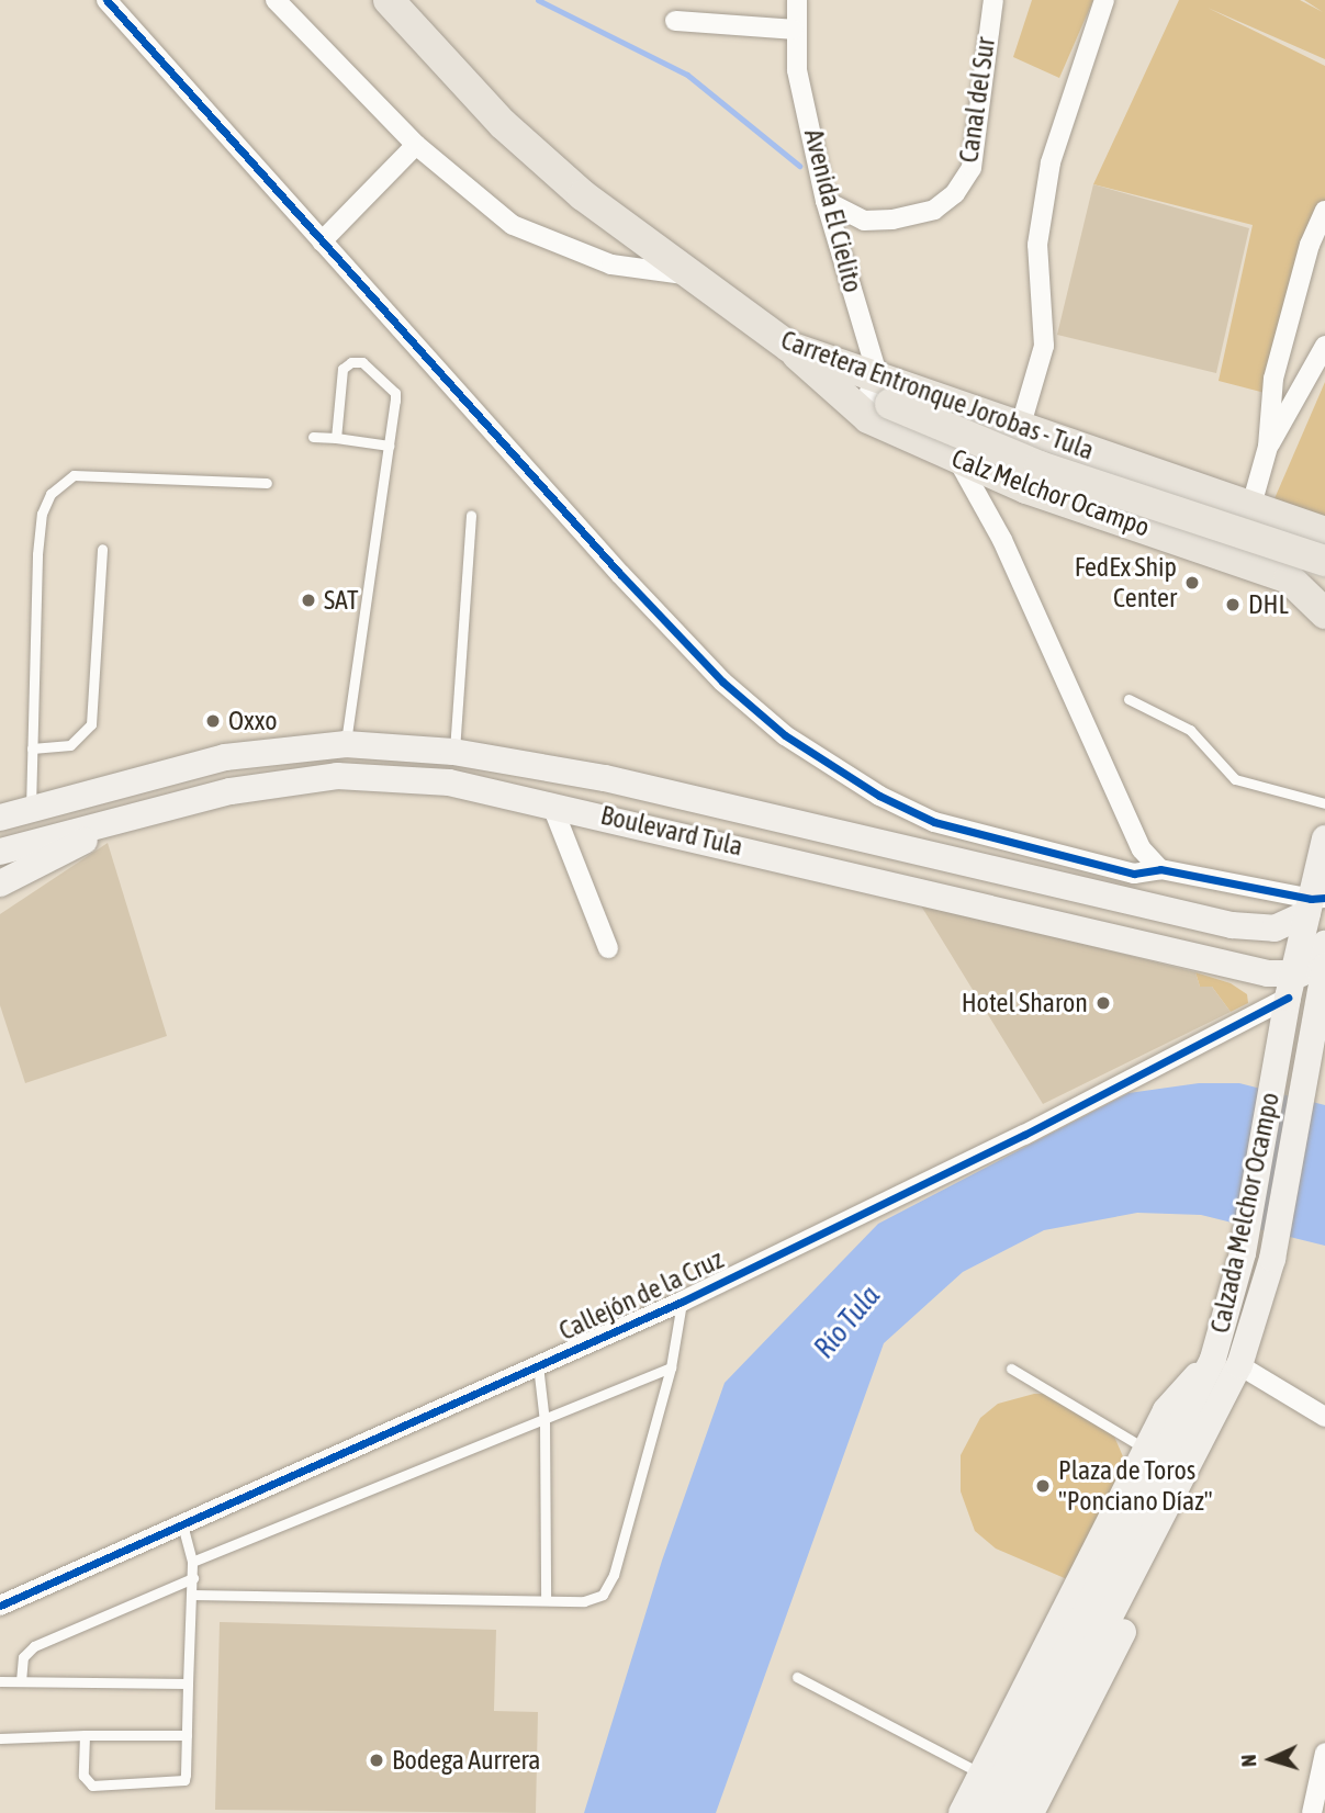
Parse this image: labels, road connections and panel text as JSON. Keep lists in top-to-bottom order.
{
  "streets": {
    "main road": [
      "Carretera Entronque Jorobas - Tula",
      "Calz Melchor Ocampo",
      "Boulevard Tula",
      "Calzada Melchor Ocampo"
    ],
    "street": ["Canal del Sur", "Avenida El Cielito", "Callejón de la Cruz"]
  },
  "crossings": [
    ["Canal del Sur", "Avenida El Cielito"],
    ["Avenida El Cielito", "Carretera Entronque Jorobas - Tula"],
    ["Avenida El Cielito", "Calz Melchor Ocampo"],
    ["Carretera Entronque Jorobas - Tula", "Calz Melchor Ocampo"],
    ["Boulevard Tula", "Calzada Melchor Ocampo"],
    ["Boulevard Tula", "Callejón de la Cruz"],
    ["Calzada Melchor Ocampo", "Callejón de la Cruz"]
  ],
  "water": ["Río Tula"],
  "places": [
    "FedEx Ship Center",
    "SAT",
    "DHL",
    "Oxxo",
    "Hotel Sharon",
    "Plaza de Toros \"Ponciano Díaz\"",
    "Bodega Aurrera"
  ],
  "north": "left"
}
